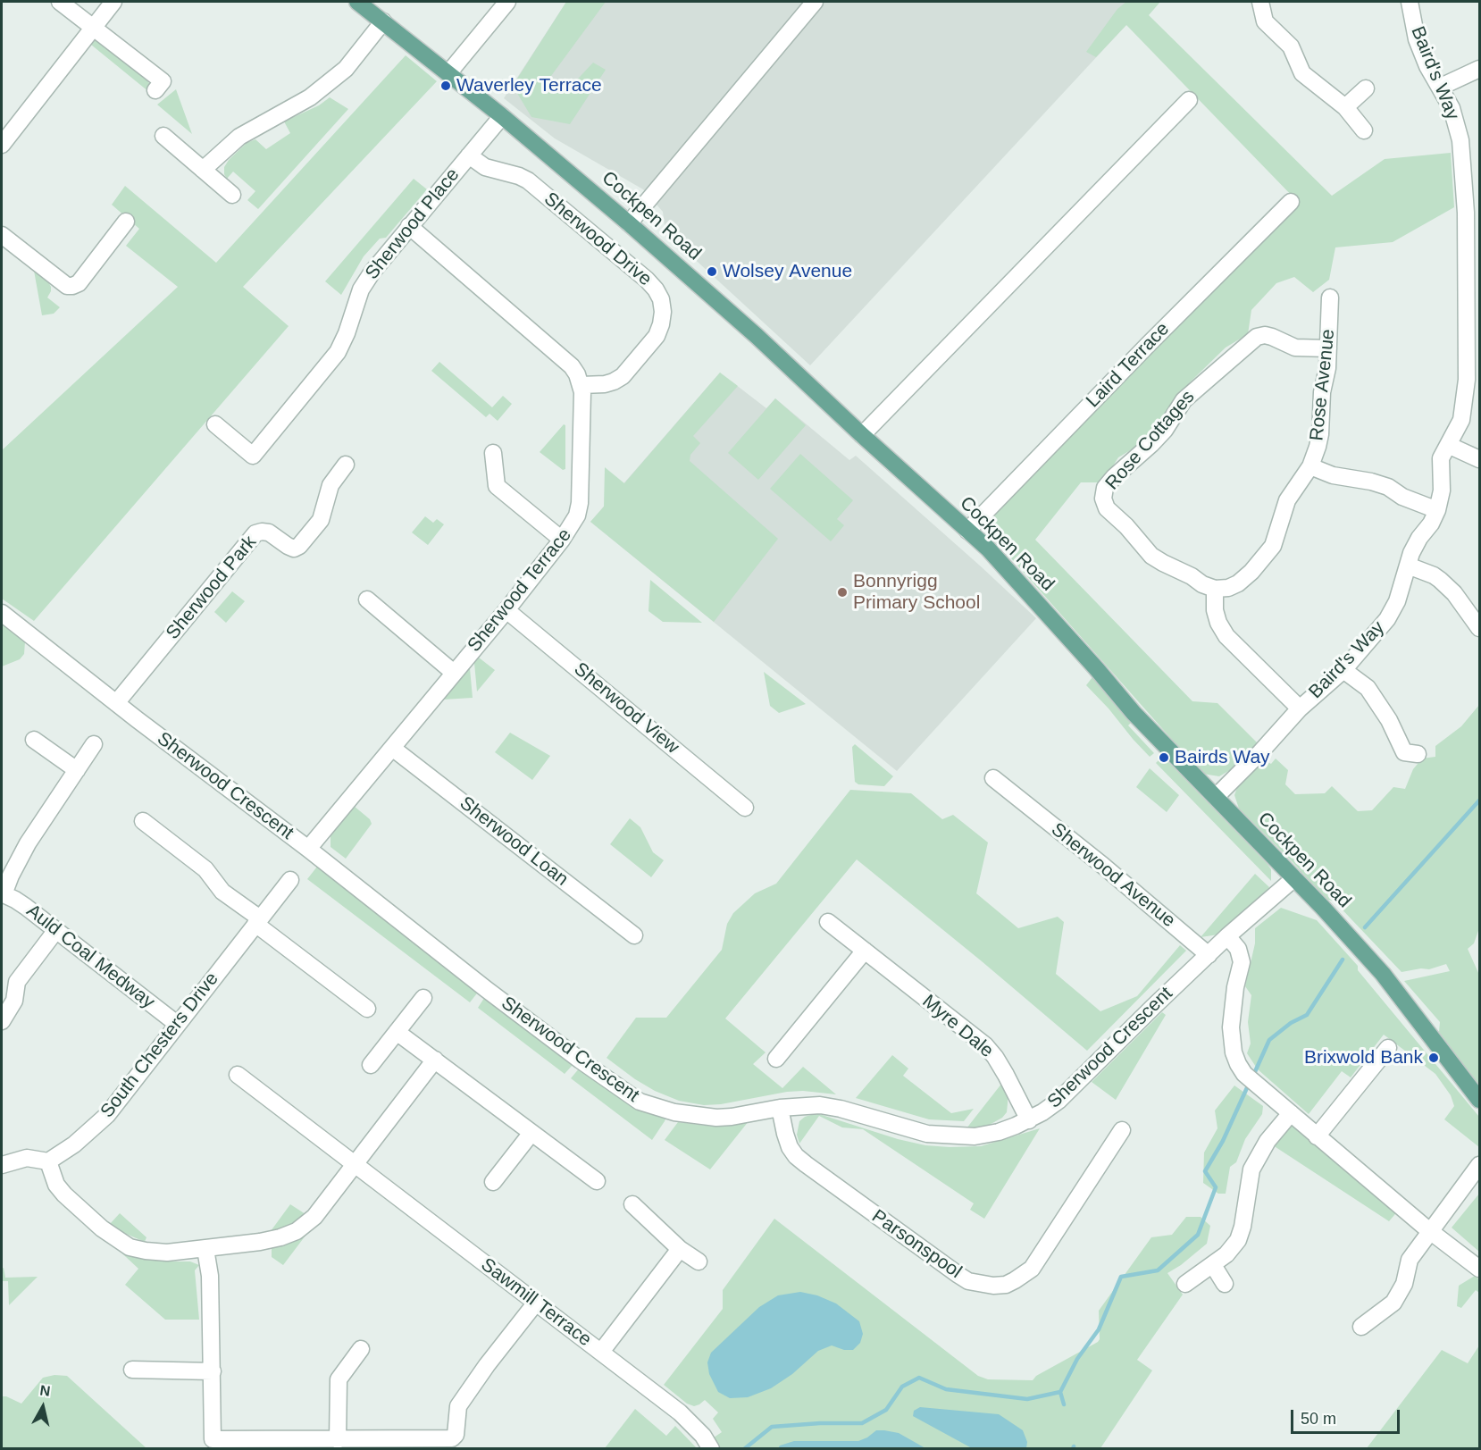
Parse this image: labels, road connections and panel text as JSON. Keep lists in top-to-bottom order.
{
  "streets": {
    "main road": ["Cockpen Road"],
    "street": [
      "Baird's Way",
      "Sherwood Place",
      "Sherwood Drive",
      "Laird Terrace",
      "Rose Avenue",
      "Rose Cottages",
      "Sherwood Park",
      "Sherwood Terrace",
      "Sherwood View",
      "Sherwood Crescent",
      "Sherwood Loan",
      "Sherwood Avenue",
      "Auld Coal Medway",
      "Myre Dale",
      "South Chesters Drive",
      "Parsonspool",
      "Sawmill Terrace"
    ]
  },
  "crossings": [
    ["Baird's Way", "Cockpen Road"],
    ["Cockpen Road", "Sherwood Place"],
    ["Cockpen Road", "Laird Terrace"],
    ["Cockpen Road", "Sherwood Crescent"],
    ["Sherwood Place", "Sherwood Drive"],
    ["Sherwood Drive", "Sherwood Terrace"],
    ["Rose Avenue", "Rose Cottages"],
    ["Sherwood Park", "Sherwood Crescent"],
    ["Sherwood Terrace", "Sherwood View"],
    ["Sherwood Terrace", "Sherwood Crescent"],
    ["Sherwood Terrace", "Sherwood Loan"],
    ["Sherwood Crescent", "Sherwood Avenue"],
    ["Sherwood Crescent", "Myre Dale"],
    ["Sherwood Crescent", "Parsonspool"],
    ["Auld Coal Medway", "South Chesters Drive"]
  ],
  "places": [
    "Waverley Terrace",
    "Wolsey Avenue",
    "Bonnyrigg Primary School",
    "Bairds Way",
    "Brixwold Bank"
  ],
  "scale_bar": "50 m",
  "north": "top"
}
